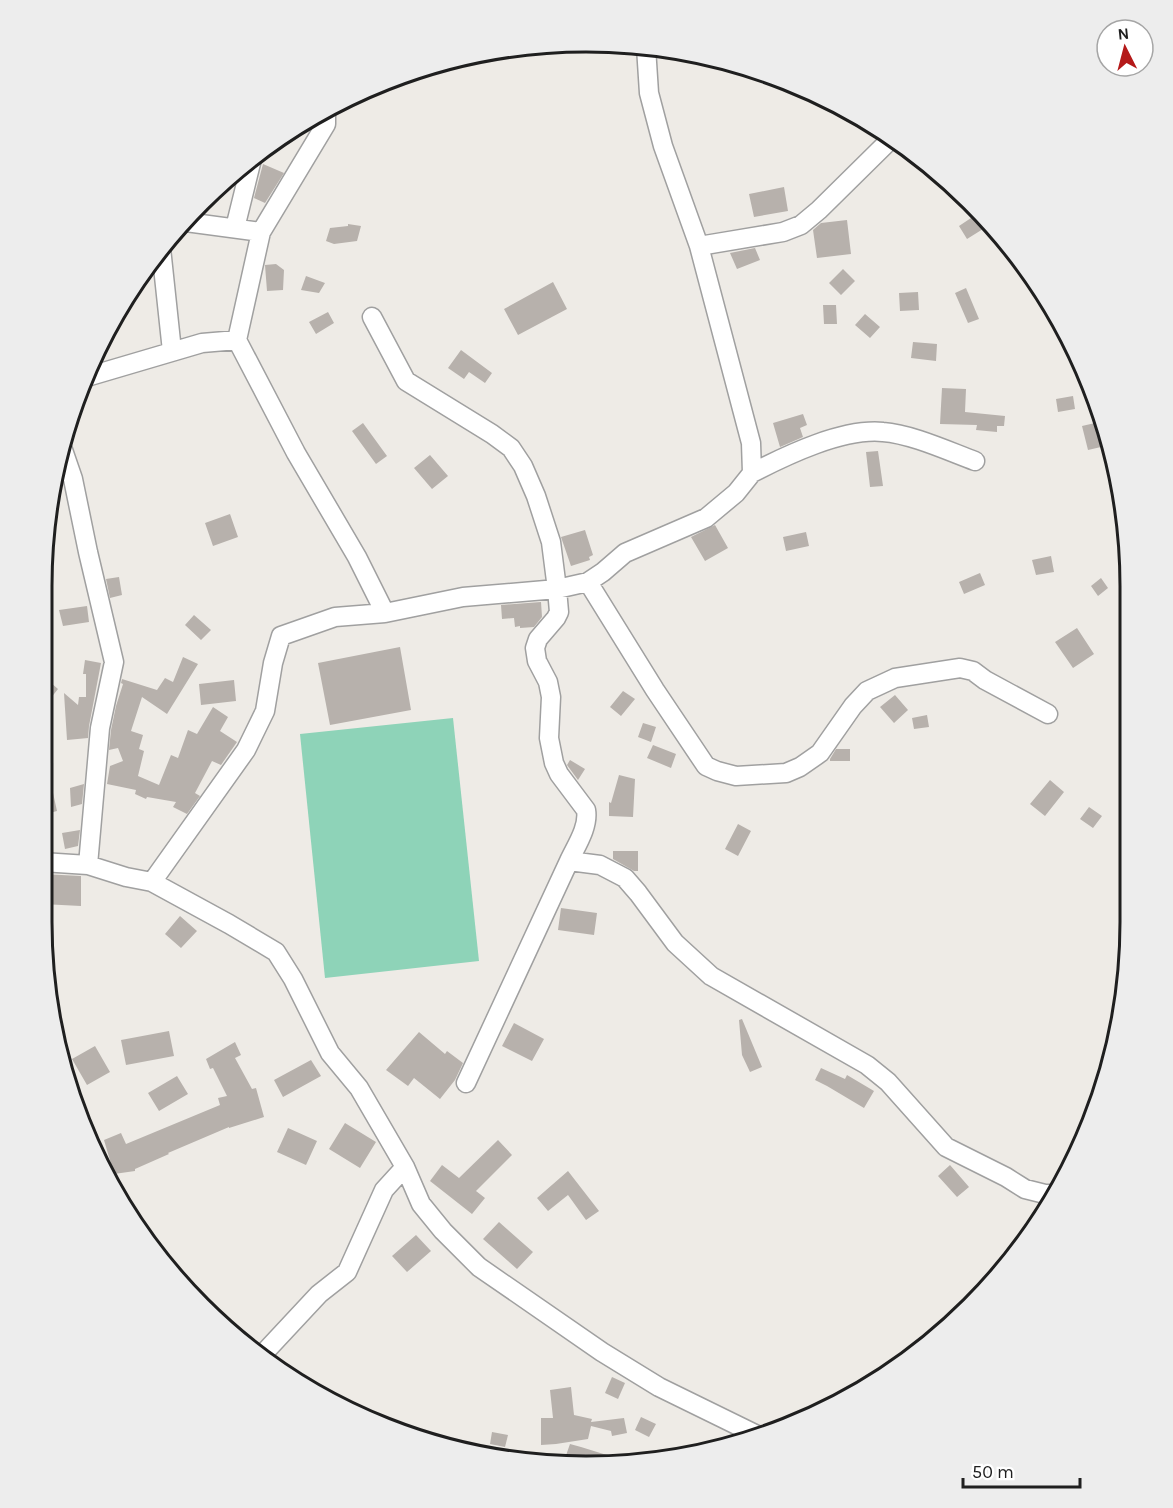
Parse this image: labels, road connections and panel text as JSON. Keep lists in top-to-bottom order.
{
  "scale_bar": "50 m",
  "north": "top"
}
